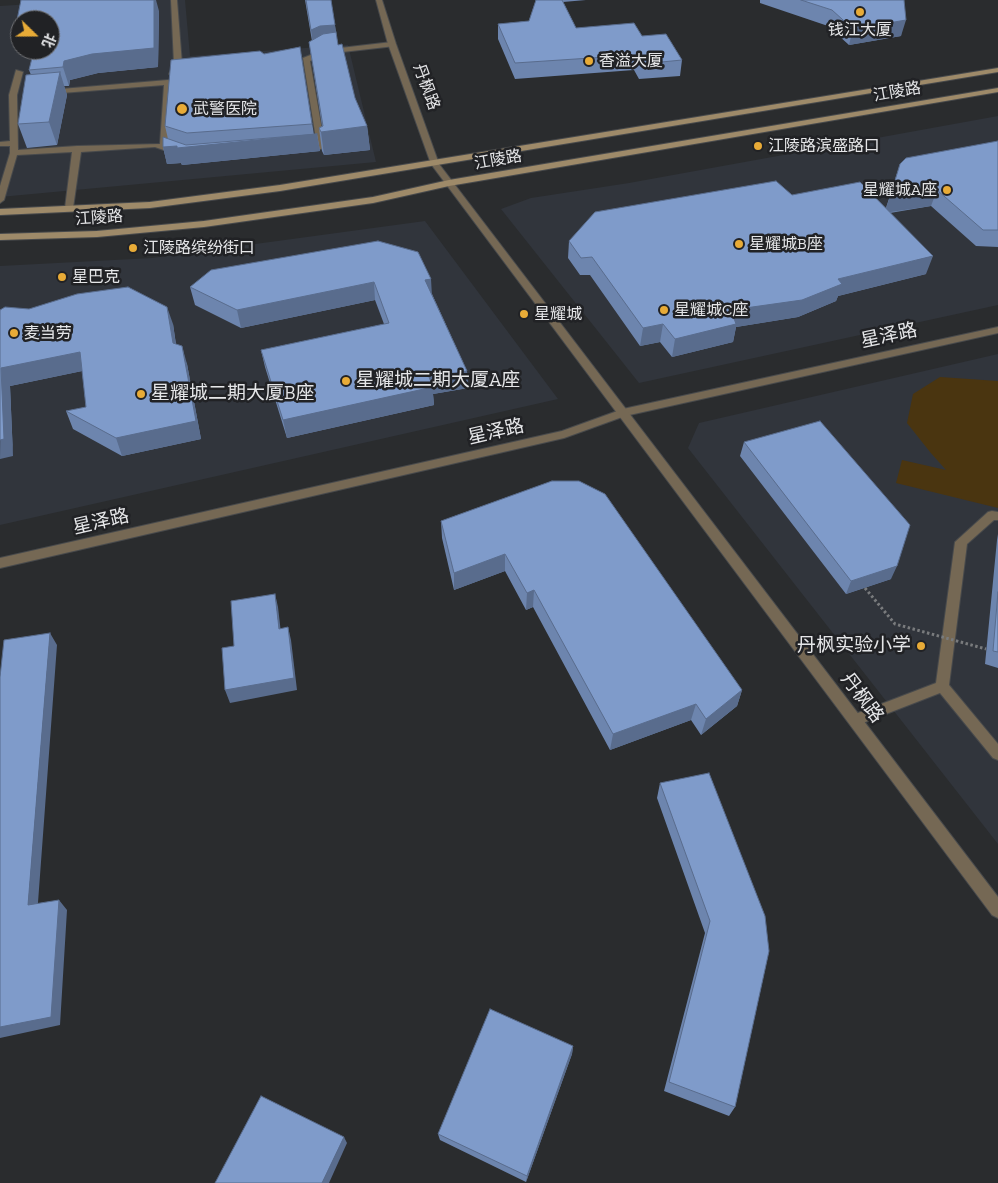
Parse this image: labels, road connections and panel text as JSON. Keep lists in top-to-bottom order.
{
  "streets": {
    "main road": ["江陵路"],
    "street": ["丹枫路", "星泽路"]
  },
  "crossings": [
    ["丹枫路", "江陵路"],
    ["丹枫路", "星泽路"]
  ],
  "places": [
    "钱江大厦",
    "香溢大厦",
    "武警医院",
    "江陵路滨盛路口",
    "星耀城A座",
    "星耀城B座",
    "江陵路缤纷街口",
    "星巴克",
    "星耀城C座",
    "星耀城",
    "麦当劳",
    "星耀城二期大厦A座",
    "星耀城二期大厦B座",
    "丹枫实验小学"
  ],
  "north": "right"
}
